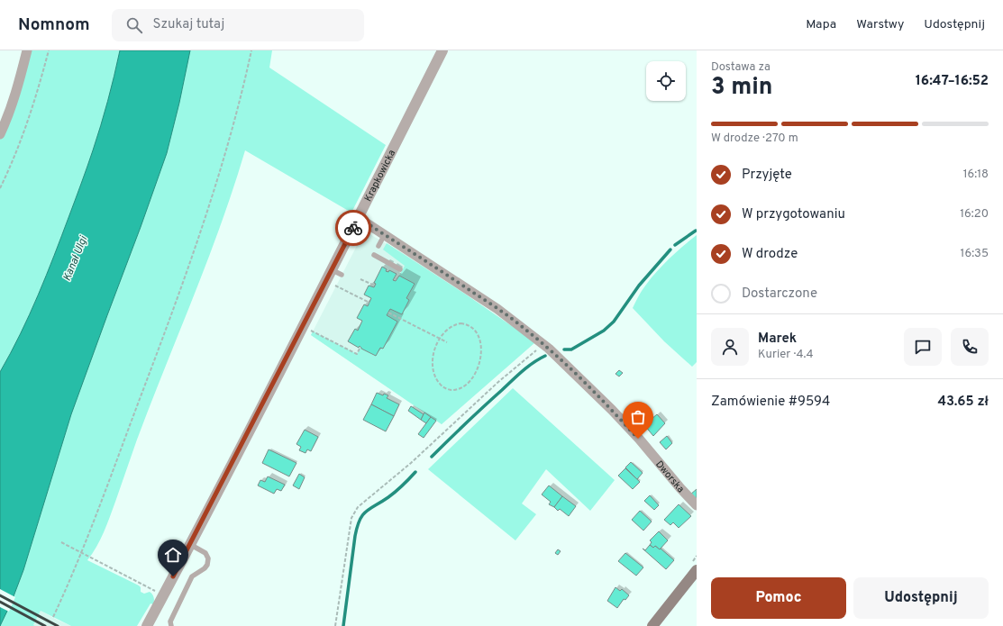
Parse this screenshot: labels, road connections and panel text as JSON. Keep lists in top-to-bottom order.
{
  "streets": {
    "street": ["Krapkowicka", "Dworska"]
  },
  "crossings": [
    ["Krapkowicka", "Dworska"]
  ],
  "water": ["Kanał Ulgi"],
  "page": {
    "header": "Nomnom",
    "search": "Szukaj tutaj",
    "nav": ["Mapa", "Warstwy", "Udostępnij"],
    "heading": ["3 min", "Dostawa za", "16:47–16:52"],
    "panel": [
      "Marek",
      "Kurier · 4.4",
      "Zamówienie #9594",
      "43.65 zł"
    ],
    "bar": "W drodze · 270 m",
    "list": [
      ["Przyjęte", "16:18"],
      ["W przygotowaniu", "16:20"],
      ["W drodze", "16:35"],
      "Dostarczone"
    ],
    "buttons": ["Pomoc", "Udostępnij"]
  }
}
